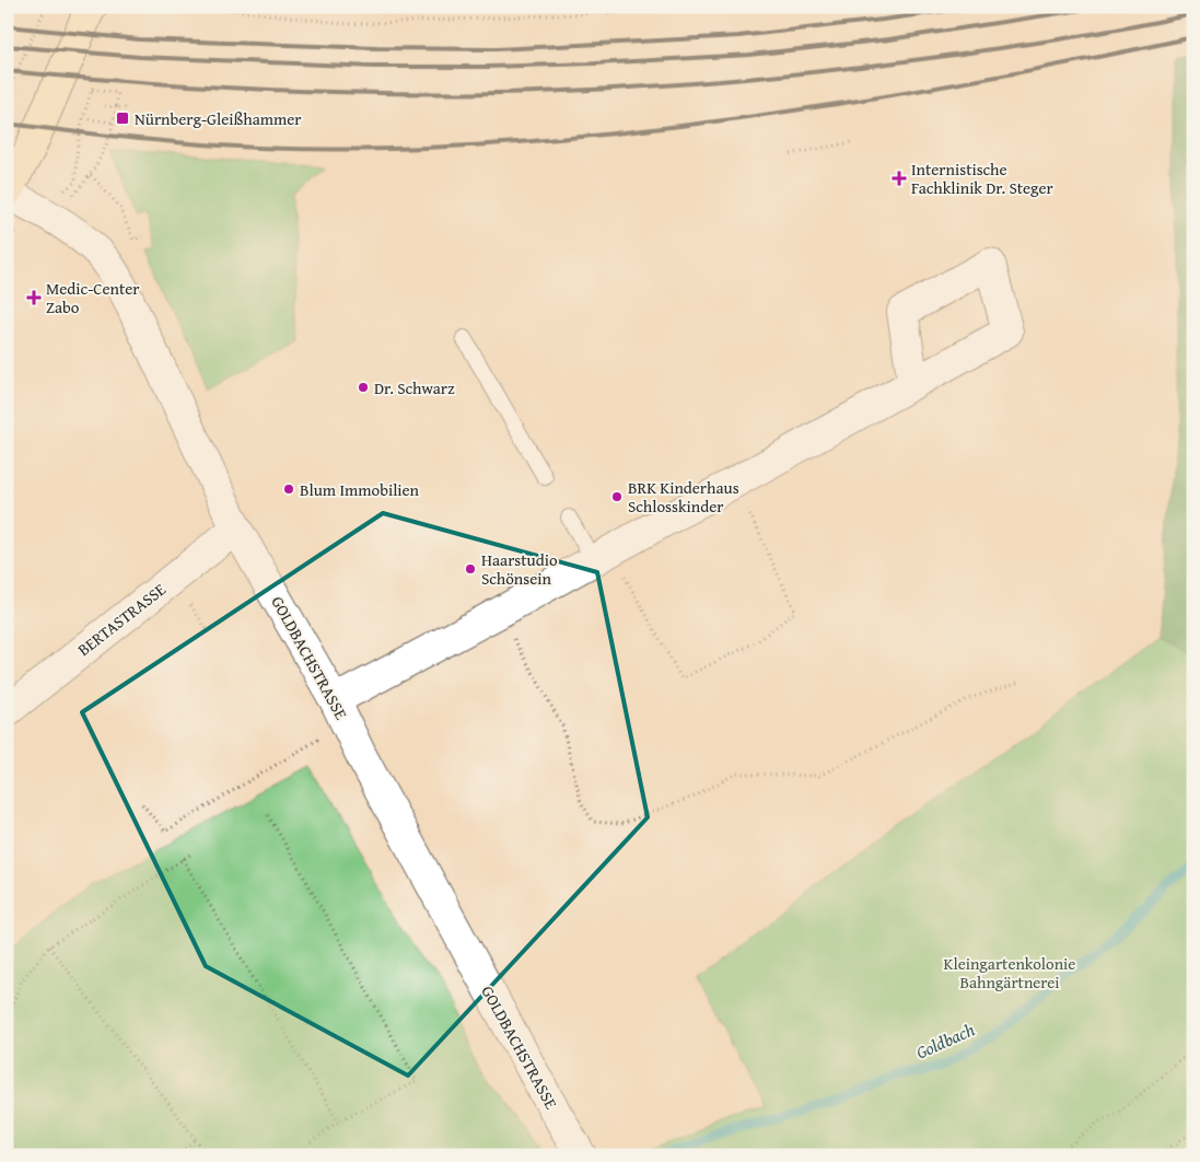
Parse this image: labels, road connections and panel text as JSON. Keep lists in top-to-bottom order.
{
  "streets": {
    "street": ["BERTASTRASSE", "GOLDBACHSTRASSE"]
  },
  "crossings": [
    ["BERTASTRASSE", "GOLDBACHSTRASSE"]
  ],
  "water": ["Goldbach"],
  "parks": ["Kleingartenkolonie Bahngärtnerei"],
  "places": {
    "transit": ["Nürnberg-Gleißhammer"],
    "health": ["Internistische Fachklinik Dr. Steger", "Medic-Center Zabo"],
    "other": [
      "Dr. Schwarz",
      "Blum Immobilien",
      "BRK Kinderhaus Schlosskinder",
      "Haarstudio Schönsein"
    ]
  }
}
